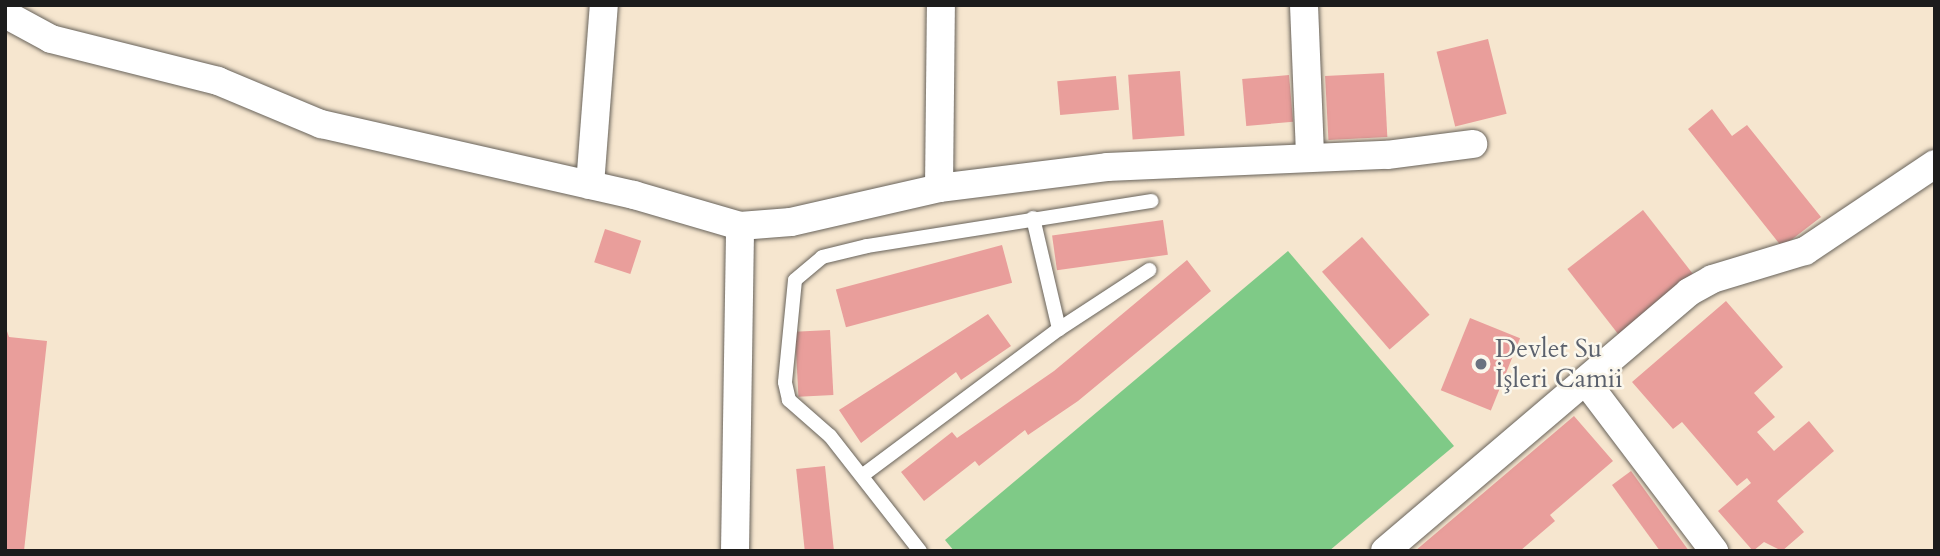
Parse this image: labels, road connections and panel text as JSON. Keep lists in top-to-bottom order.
{
  "places": ["Devlet Su İşleri Camii"]
}
